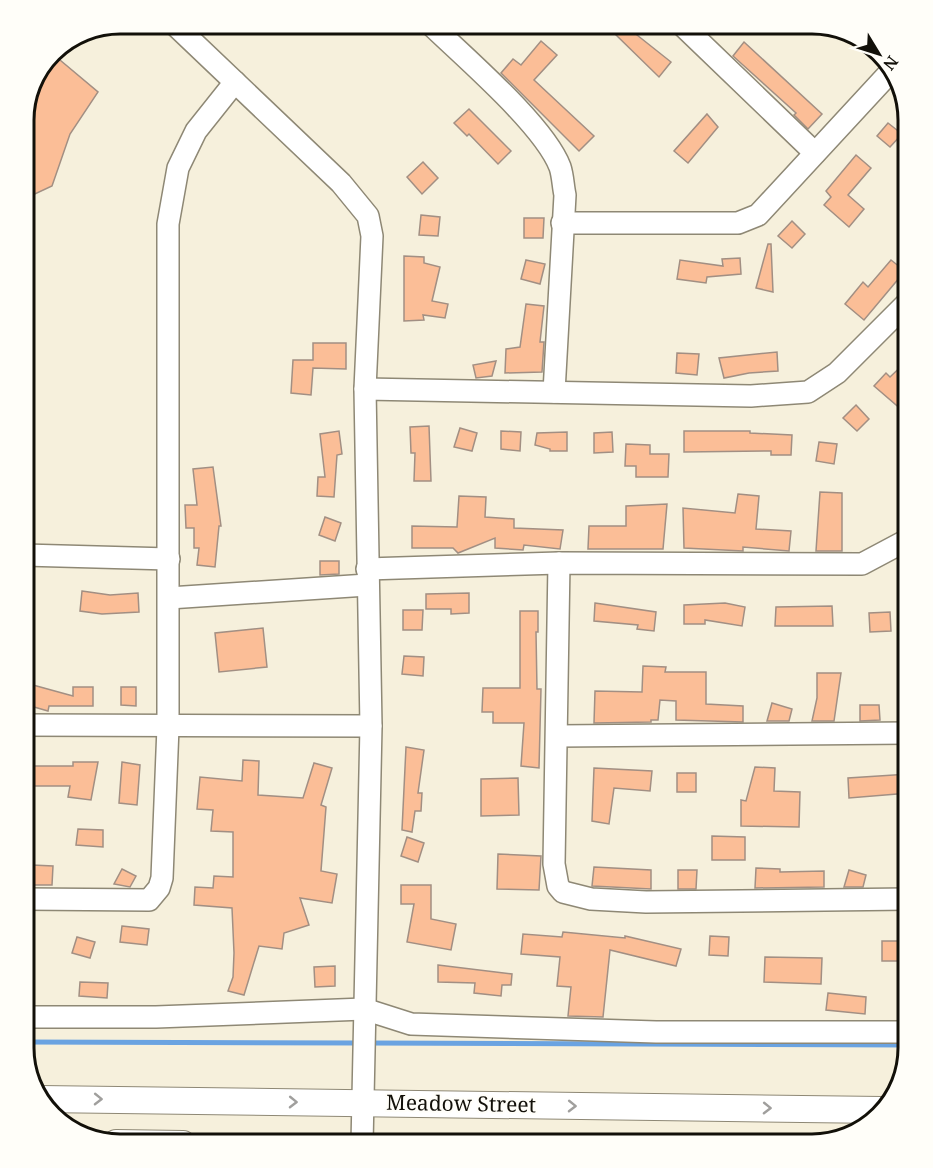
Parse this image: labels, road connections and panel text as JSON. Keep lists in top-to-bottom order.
{
  "streets": {
    "street": ["Meadow Street"]
  },
  "north": "bottom right"
}
